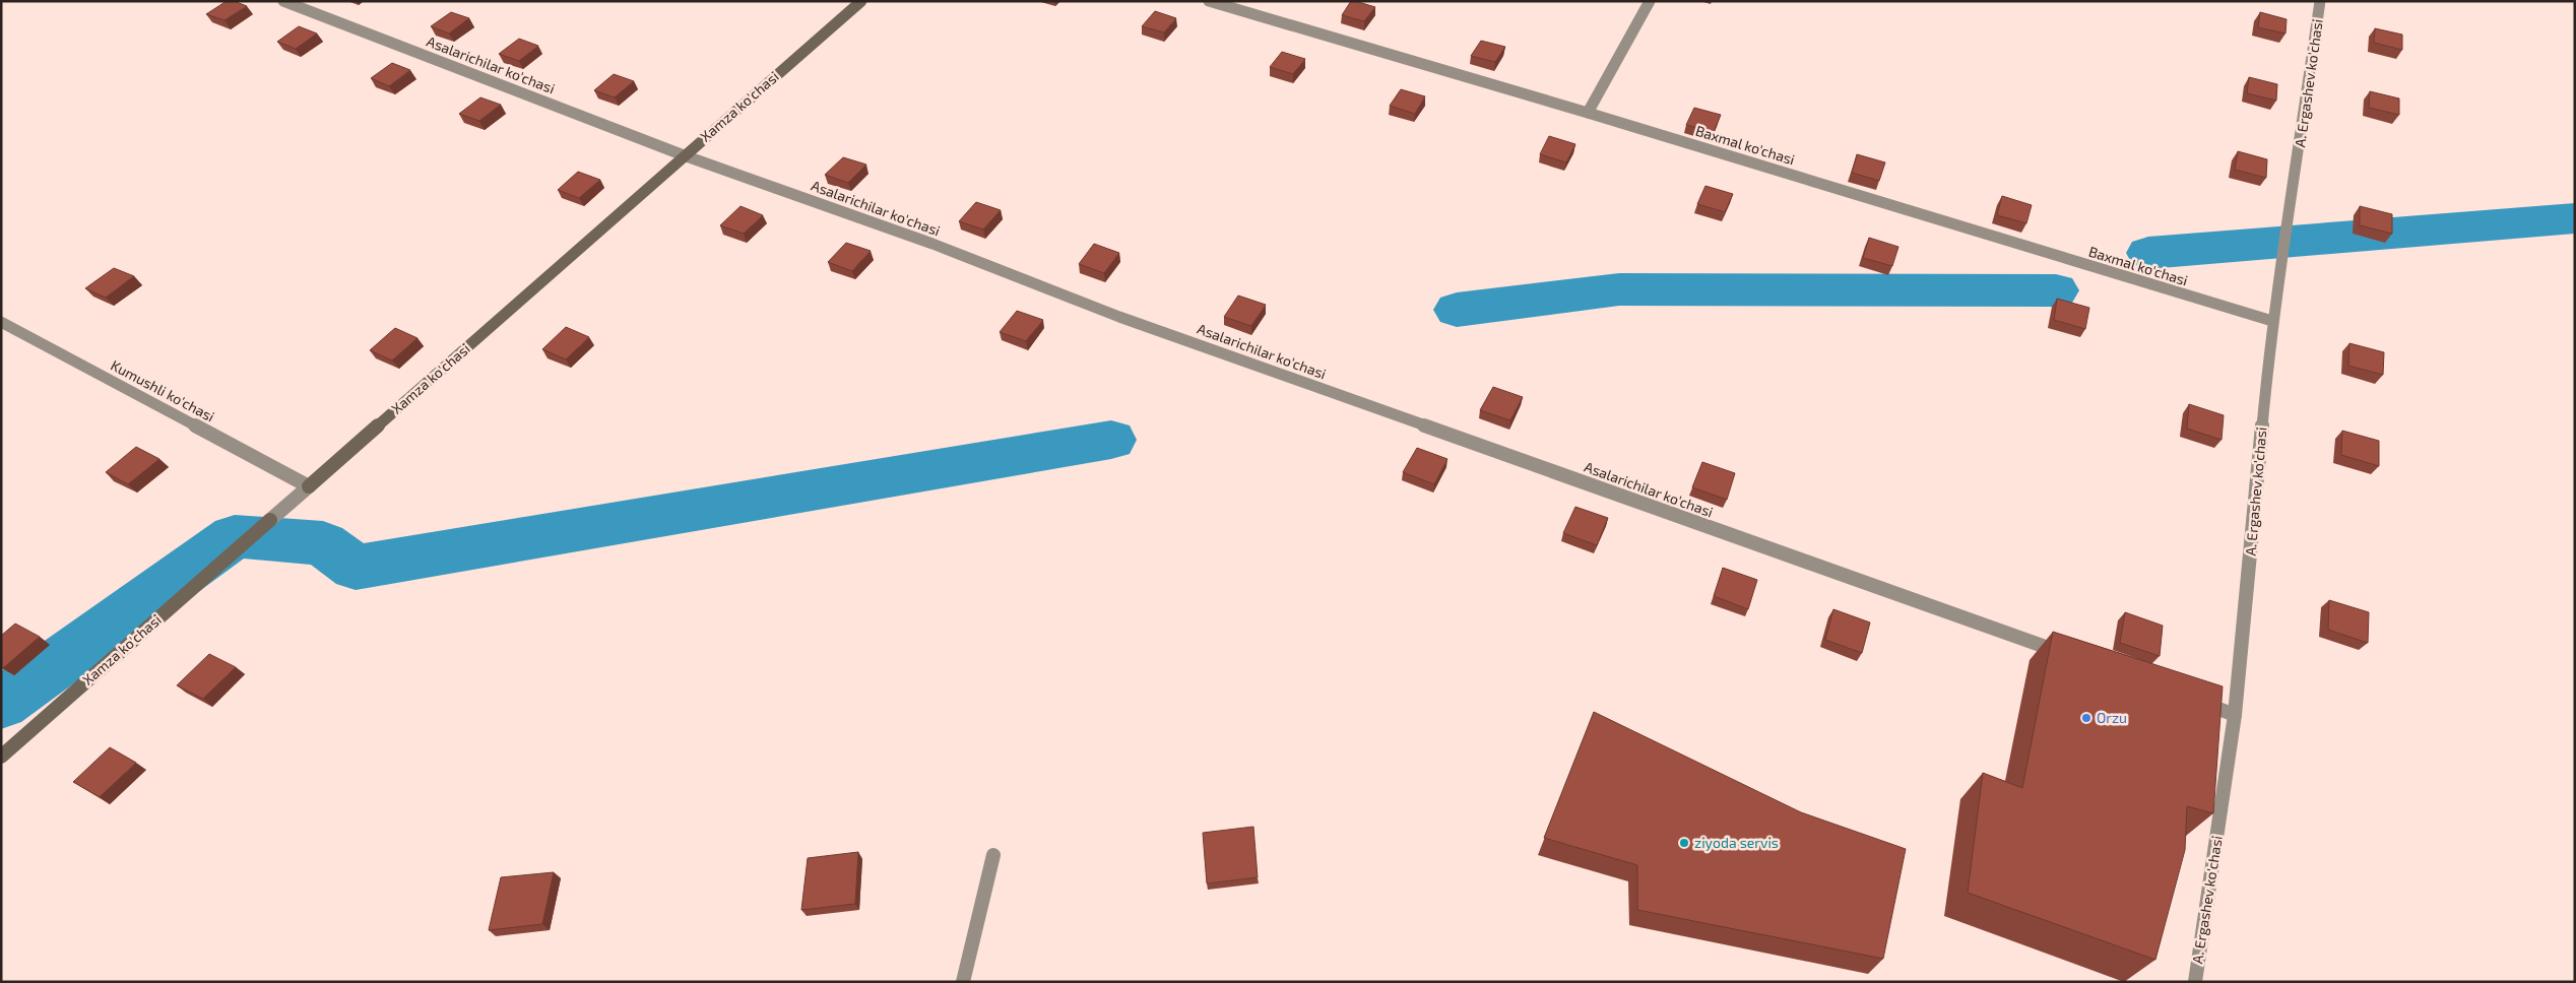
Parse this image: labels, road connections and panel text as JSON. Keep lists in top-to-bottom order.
{
  "streets": {
    "main road": ["Xamza ko'chasi"],
    "street": [
      "Asalarichilar ko'chasi",
      "A. Ergashev ko'chasi",
      "Baxmal ko'chasi",
      "Kumushli ko'chasi"
    ]
  },
  "crossings": [
    ["Asalarichilar ko'chasi", "Xamza ko'chasi"],
    ["A. Ergashev ko'chasi", "Baxmal ko'chasi"],
    ["Xamza ko'chasi", "Kumushli ko'chasi"]
  ],
  "places": ["Orzu", "ziyoda servis"]
}
